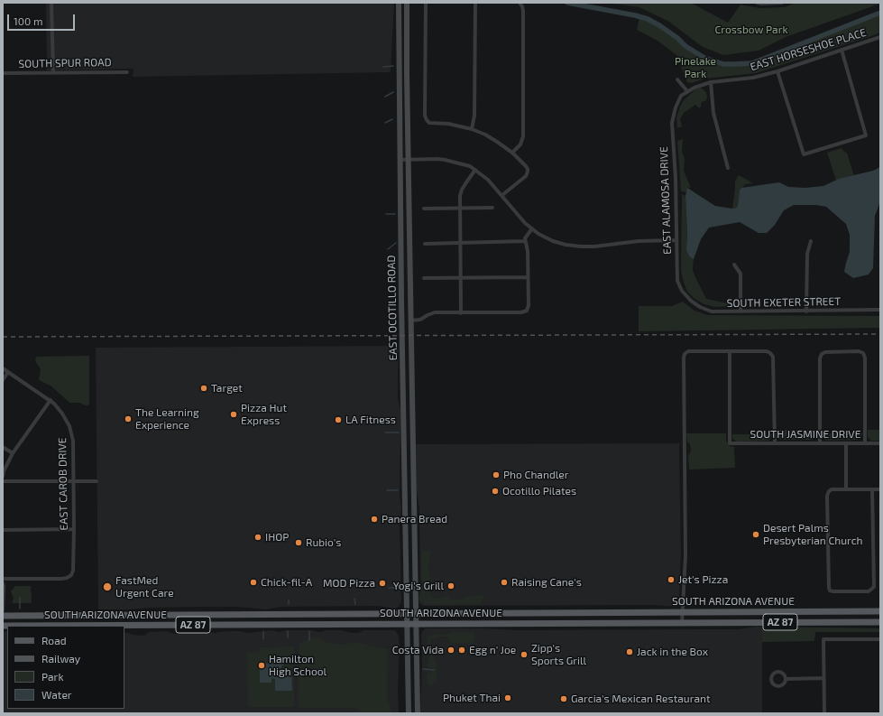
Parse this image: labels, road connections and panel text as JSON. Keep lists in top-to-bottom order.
{
  "streets": {
    "main road": ["EAST OCOTILLO ROAD", "SOUTH ARIZONA AVENUE", "AZ 87"],
    "street": [
      "EAST HORSESHOE PLACE",
      "SOUTH SPUR ROAD",
      "EAST ALAMOSA DRIVE",
      "SOUTH EXETER STREET",
      "SOUTH JASMINE DRIVE",
      "EAST CAROB DRIVE"
    ]
  },
  "crossings": [
    ["EAST HORSESHOE PLACE", "EAST ALAMOSA DRIVE"],
    ["EAST ALAMOSA DRIVE", "SOUTH EXETER STREET"],
    ["EAST OCOTILLO ROAD", "SOUTH ARIZONA AVENUE"]
  ],
  "parks": ["Crossbow Park", "Pinelake Park"],
  "places": [
    "Target",
    "Pizza Hut Express",
    "The Learning Experience",
    "LA Fitness",
    "Pho Chandler",
    "Ocotillo Pilates",
    "Panera Bread",
    "Desert Palms Presbyterian Church",
    "IHOP",
    "Rubio's",
    "Jet's Pizza",
    "Chick-fil-A",
    "Raising Cane's",
    "MOD Pizza",
    "Yogi's Grill",
    "FastMed Urgent Care",
    "Costa Vida",
    "Egg n' Joe",
    "Jack in the Box",
    "Zipp's Sports Grill",
    "Hamilton High School",
    "Phuket Thai",
    "Garcia's Mexican Restaurant"
  ],
  "legend": [
    "Road",
    "Railway",
    "Park",
    "Water"
  ],
  "scale_bar": "100 m"
}
